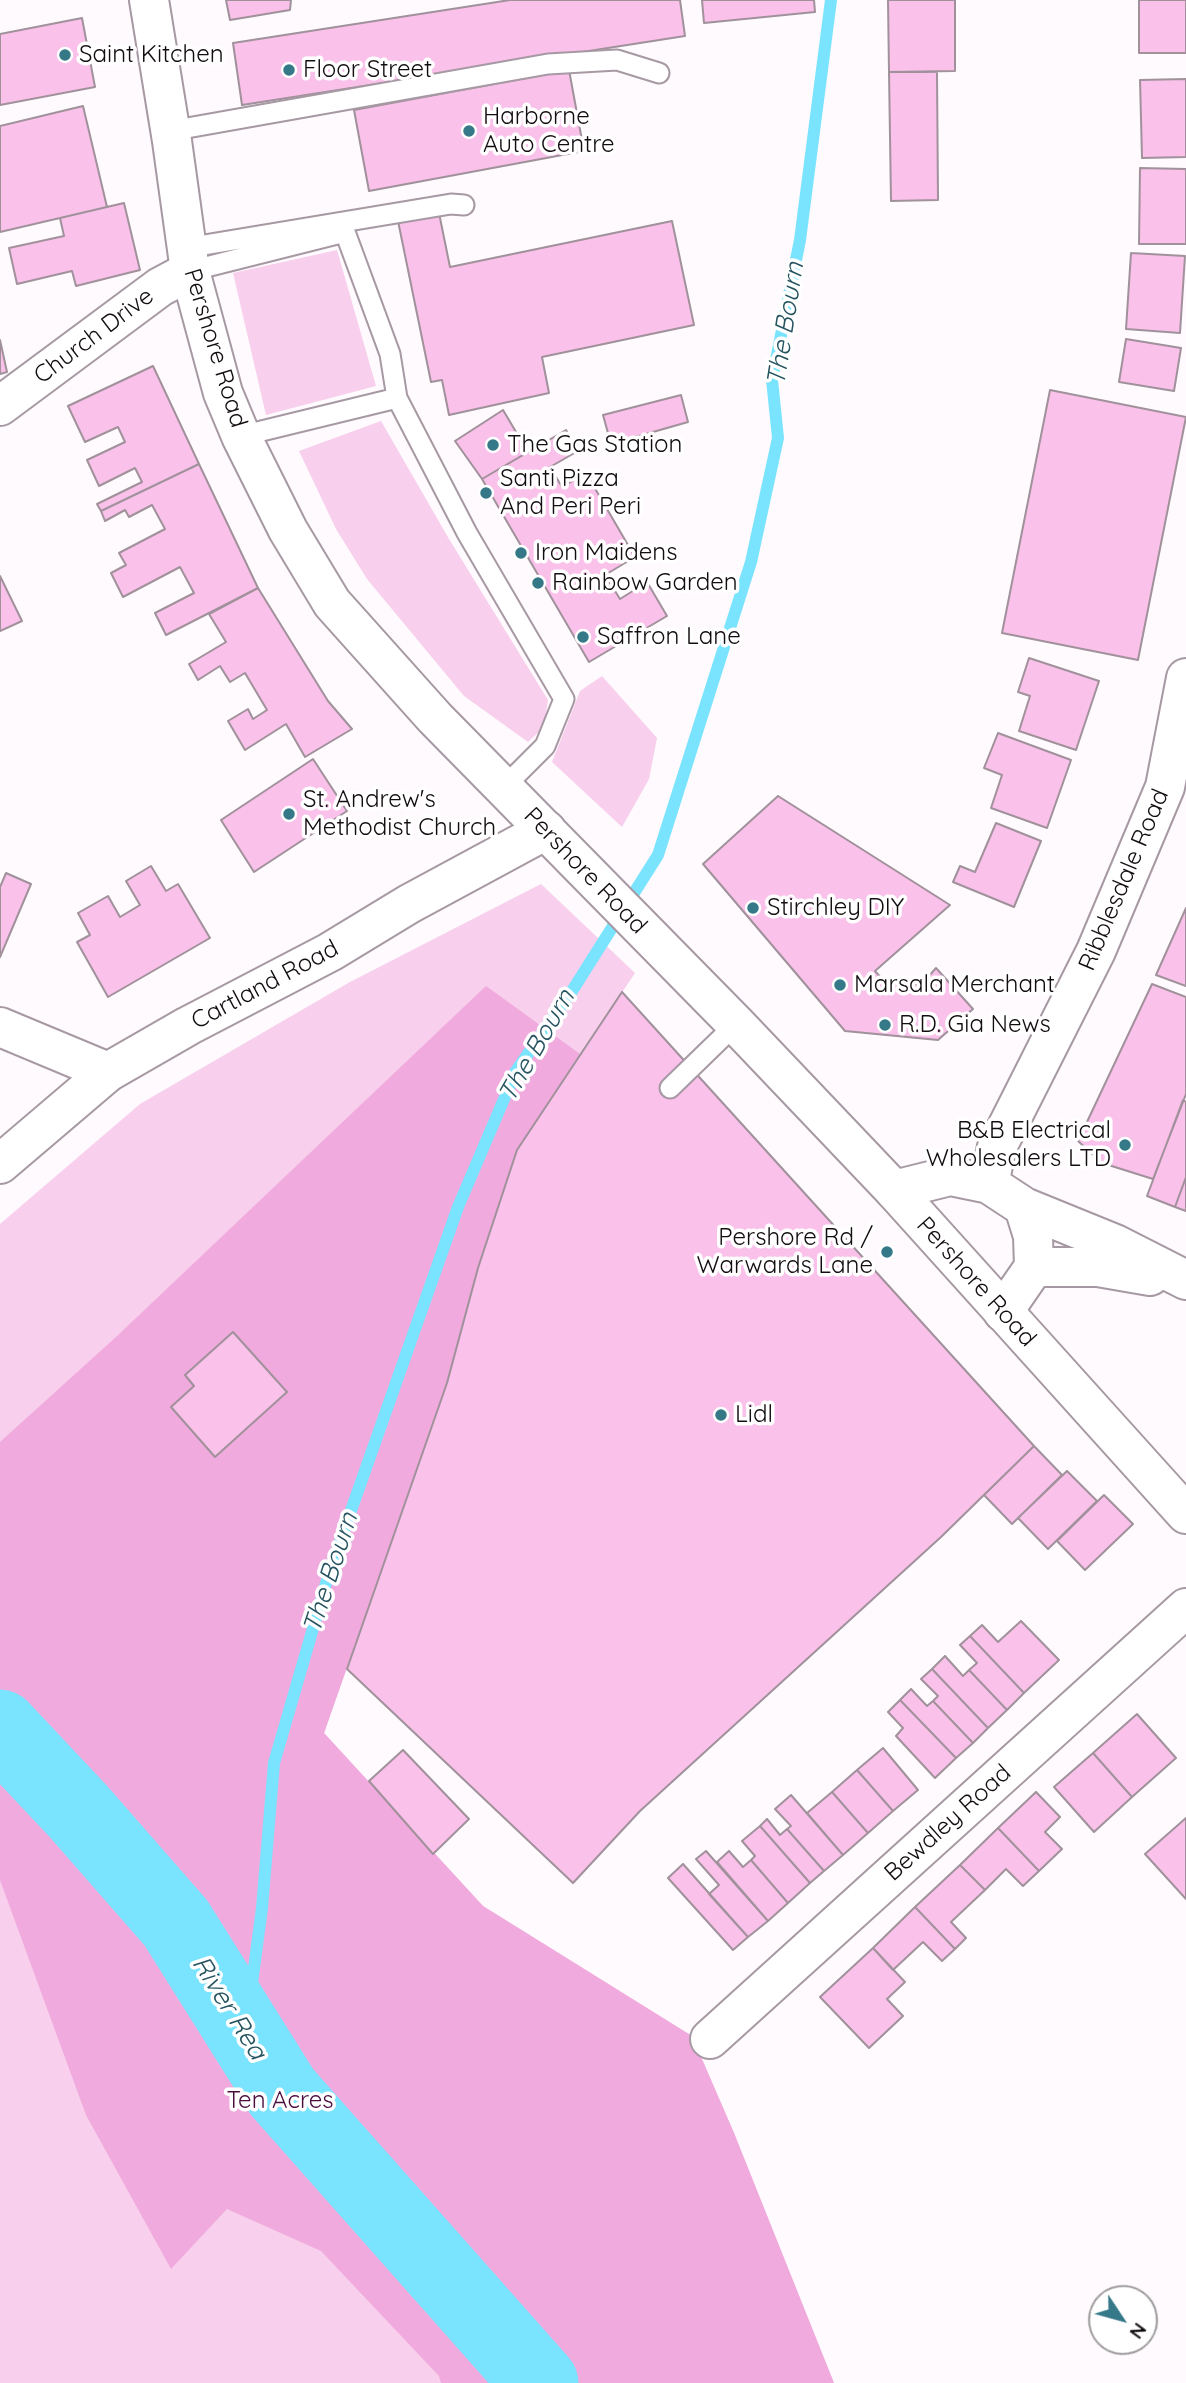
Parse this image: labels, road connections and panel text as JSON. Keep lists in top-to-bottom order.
{
  "streets": {
    "street": [
      "Church Drive",
      "Pershore Road",
      "Ribblesdale Road",
      "Cartland Road",
      "Bewdley Road"
    ]
  },
  "crossings": [
    ["Church Drive", "Pershore Road"],
    ["Pershore Road", "Cartland Road"]
  ],
  "water": ["The Bourn", "River Rea"],
  "parks": ["Ten Acres"],
  "places": [
    "Saint Kitchen",
    "Floor Street",
    "Harborne Auto Centre",
    "The Gas Station",
    "Santi Pizza And Peri Peri",
    "Iron Maidens",
    "Rainbow Garden",
    "Saffron Lane",
    "St. Andrew's Methodist Church",
    "Stirchley DIY",
    "Marsala Merchant",
    "R.D. Gia News",
    "B&B Electrical Wholesalers LTD",
    "Pershore Rd / Warwards Lane",
    "Lidl"
  ],
  "north": "bottom right"
}
